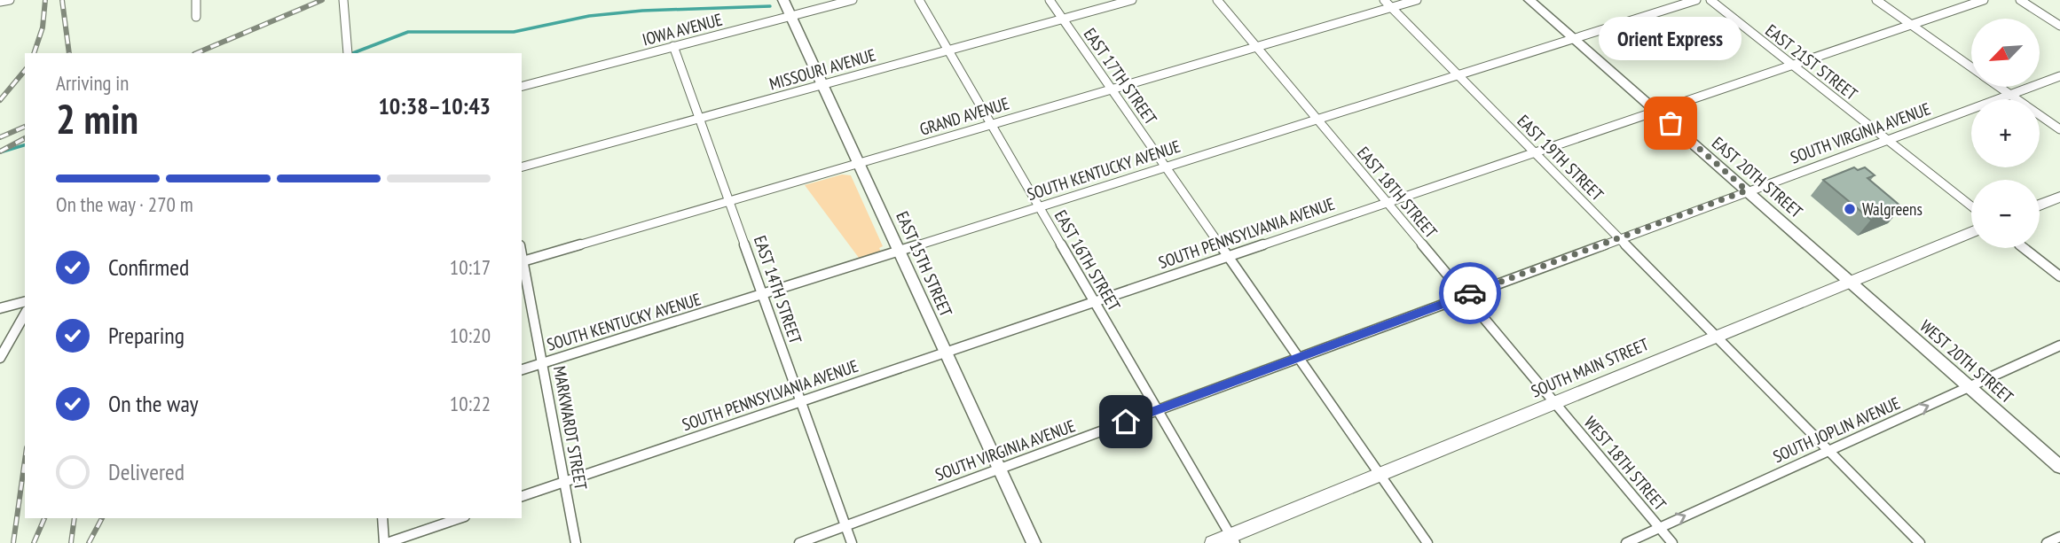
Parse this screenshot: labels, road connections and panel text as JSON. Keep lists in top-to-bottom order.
{
  "streets": {
    "main road": [
      "EAST 20TH STREET",
      "EAST 15TH STREET",
      "WEST 20TH STREET",
      "SOUTH MAIN STREET"
    ],
    "street": [
      "IOWA AVENUE",
      "EAST 21ST STREET",
      "MISSOURI AVENUE",
      "EAST 17TH STREET",
      "GRAND AVENUE",
      "SOUTH VIRGINIA AVENUE",
      "EAST 19TH STREET",
      "SOUTH KENTUCKY AVENUE",
      "EAST 18TH STREET",
      "SOUTH PENNSYLVANIA AVENUE",
      "EAST 16TH STREET",
      "EAST 14TH STREET",
      "MARKWARDT STREET",
      "SOUTH JOPLIN AVENUE",
      "WEST 18TH STREET"
    ]
  },
  "crossings": [
    ["IOWA AVENUE", "EAST 15TH STREET"],
    ["IOWA AVENUE", "EAST 14TH STREET"],
    ["EAST 21ST STREET", "SOUTH VIRGINIA AVENUE"],
    ["EAST 21ST STREET", "SOUTH PENNSYLVANIA AVENUE"],
    ["MISSOURI AVENUE", "EAST 17TH STREET"],
    ["MISSOURI AVENUE", "EAST 16TH STREET"],
    ["MISSOURI AVENUE", "EAST 15TH STREET"],
    ["MISSOURI AVENUE", "EAST 14TH STREET"],
    ["EAST 17TH STREET", "GRAND AVENUE"],
    ["EAST 17TH STREET", "SOUTH VIRGINIA AVENUE"],
    ["EAST 17TH STREET", "SOUTH KENTUCKY AVENUE"],
    ["EAST 17TH STREET", "SOUTH PENNSYLVANIA AVENUE"],
    ["EAST 17TH STREET", "SOUTH MAIN STREET"],
    ["GRAND AVENUE", "EAST 19TH STREET"],
    ["GRAND AVENUE", "EAST 18TH STREET"],
    ["GRAND AVENUE", "EAST 16TH STREET"],
    ["GRAND AVENUE", "EAST 15TH STREET"],
    ["GRAND AVENUE", "EAST 14TH STREET"],
    ["GRAND AVENUE", "MARKWARDT STREET"],
    ["SOUTH VIRGINIA AVENUE", "EAST 19TH STREET"],
    ["SOUTH VIRGINIA AVENUE", "EAST 20TH STREET"],
    ["SOUTH VIRGINIA AVENUE", "EAST 18TH STREET"],
    ["SOUTH VIRGINIA AVENUE", "EAST 16TH STREET"],
    ["SOUTH VIRGINIA AVENUE", "EAST 15TH STREET"],
    ["SOUTH VIRGINIA AVENUE", "EAST 14TH STREET"],
    ["EAST 19TH STREET", "SOUTH KENTUCKY AVENUE"],
    ["EAST 19TH STREET", "SOUTH PENNSYLVANIA AVENUE"],
    ["EAST 19TH STREET", "SOUTH MAIN STREET"],
    ["EAST 19TH STREET", "SOUTH JOPLIN AVENUE"],
    ["SOUTH KENTUCKY AVENUE", "EAST 20TH STREET"],
    ["SOUTH KENTUCKY AVENUE", "EAST 18TH STREET"],
    ["SOUTH KENTUCKY AVENUE", "EAST 16TH STREET"],
    ["SOUTH KENTUCKY AVENUE", "EAST 15TH STREET"],
    ["SOUTH KENTUCKY AVENUE", "EAST 14TH STREET"],
    ["SOUTH KENTUCKY AVENUE", "MARKWARDT STREET"],
    ["EAST 20TH STREET", "SOUTH PENNSYLVANIA AVENUE"],
    ["EAST 20TH STREET", "WEST 20TH STREET"],
    ["EAST 20TH STREET", "SOUTH MAIN STREET"],
    ["EAST 18TH STREET", "SOUTH PENNSYLVANIA AVENUE"],
    ["EAST 18TH STREET", "SOUTH MAIN STREET"],
    ["EAST 18TH STREET", "WEST 18TH STREET"],
    ["SOUTH PENNSYLVANIA AVENUE", "EAST 16TH STREET"],
    ["SOUTH PENNSYLVANIA AVENUE", "EAST 15TH STREET"],
    ["SOUTH PENNSYLVANIA AVENUE", "EAST 14TH STREET"],
    ["SOUTH PENNSYLVANIA AVENUE", "MARKWARDT STREET"],
    ["EAST 16TH STREET", "SOUTH MAIN STREET"],
    ["WEST 20TH STREET", "SOUTH MAIN STREET"],
    ["WEST 20TH STREET", "SOUTH JOPLIN AVENUE"],
    ["SOUTH MAIN STREET", "WEST 18TH STREET"],
    ["SOUTH JOPLIN AVENUE", "WEST 18TH STREET"]
  ],
  "one_way": ["SOUTH JOPLIN AVENUE"],
  "places": ["Orient Express", "Walgreens"],
  "north": "bottom left",
  "page": {
    "bubble": "Orient Express",
    "map_buttons": ["+", "−"],
    "heading": ["2 min", "Arriving in", "10:38–10:43"],
    "bar": "On the way · 270 m",
    "list": [
      ["Confirmed", "10:17"],
      ["Preparing", "10:20"],
      ["On the way", "10:22"],
      "Delivered"
    ]
  }
}
